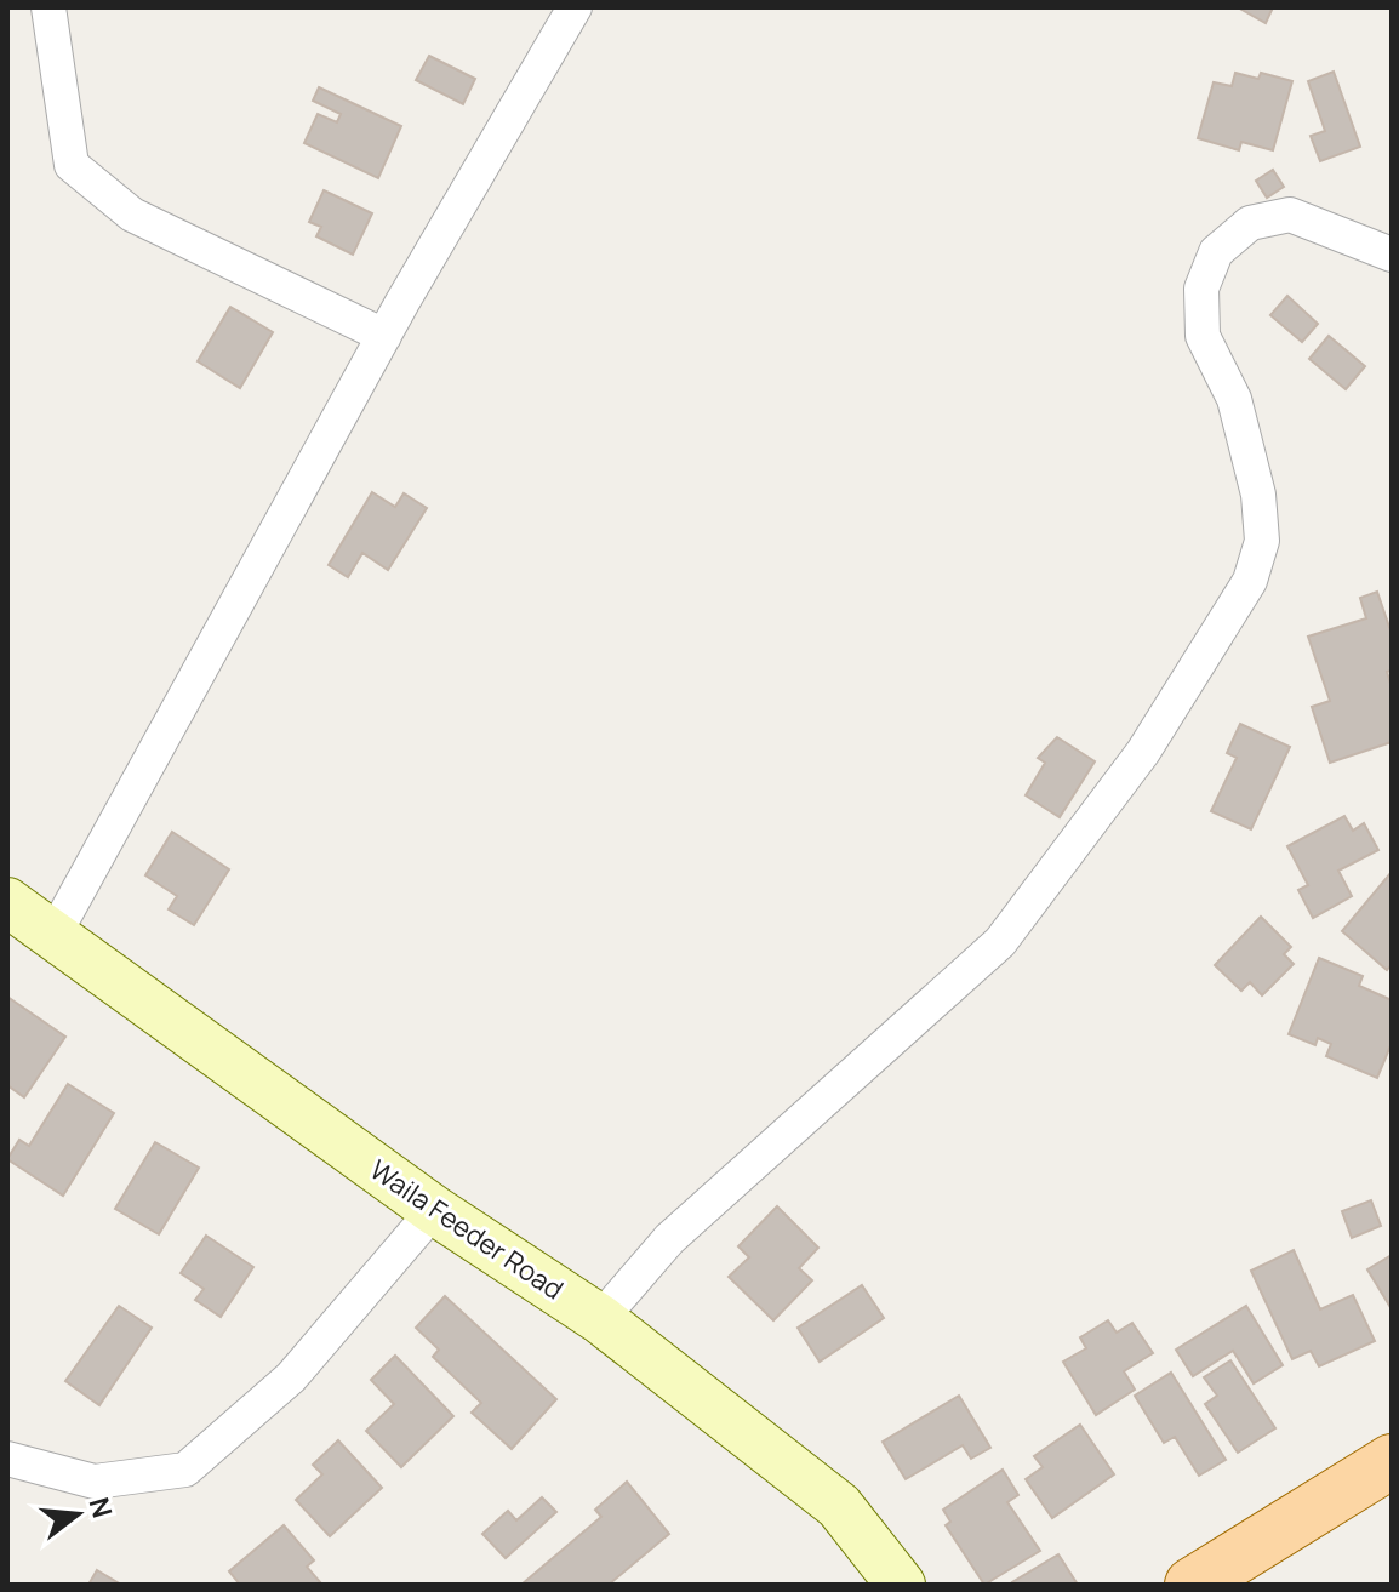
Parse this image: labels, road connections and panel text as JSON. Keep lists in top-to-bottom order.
{
  "streets": {
    "street": ["Waila Feeder Road"]
  },
  "north": "right"
}
